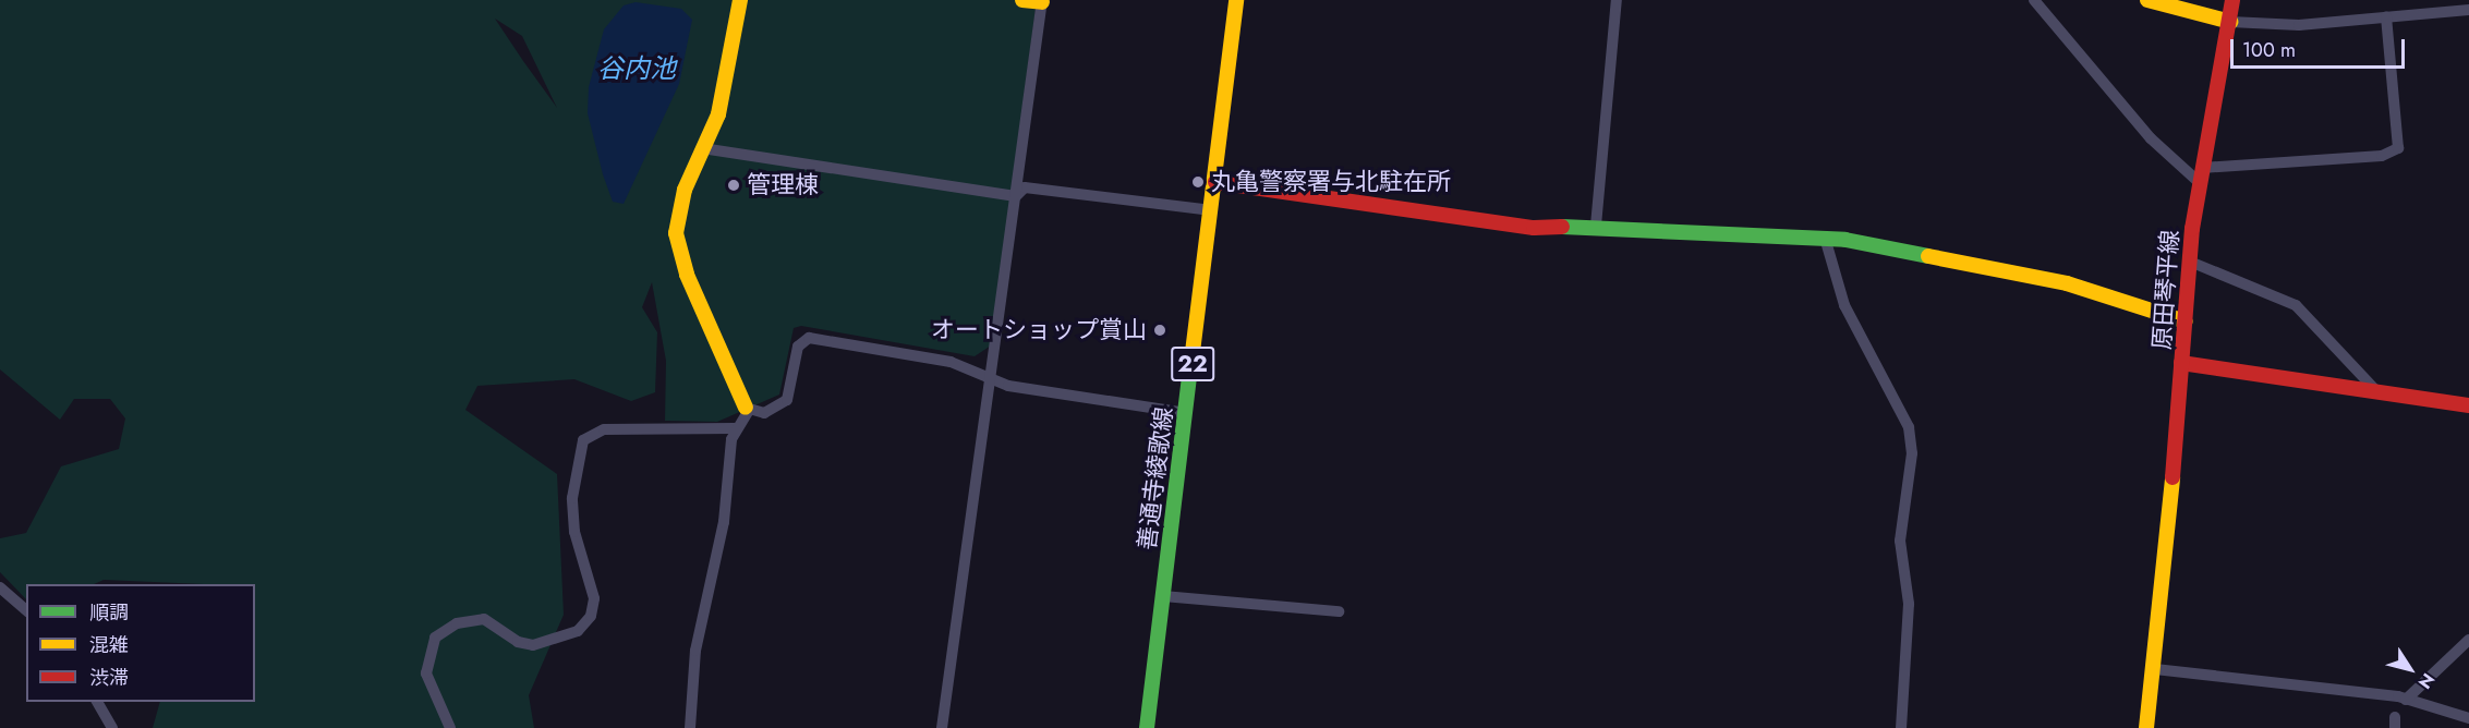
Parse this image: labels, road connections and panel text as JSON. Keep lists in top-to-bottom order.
{
  "streets": {
    "street": ["原田琴平線", "22", "善通寺綾歌線"]
  },
  "water": ["谷内池"],
  "places": ["丸亀警察署与北駐在所", "管理棟", "オートショップ賞山"],
  "legend": ["順調", "混雑", "渋滞"],
  "scale_bar": "100 m",
  "north": "bottom right"
}
